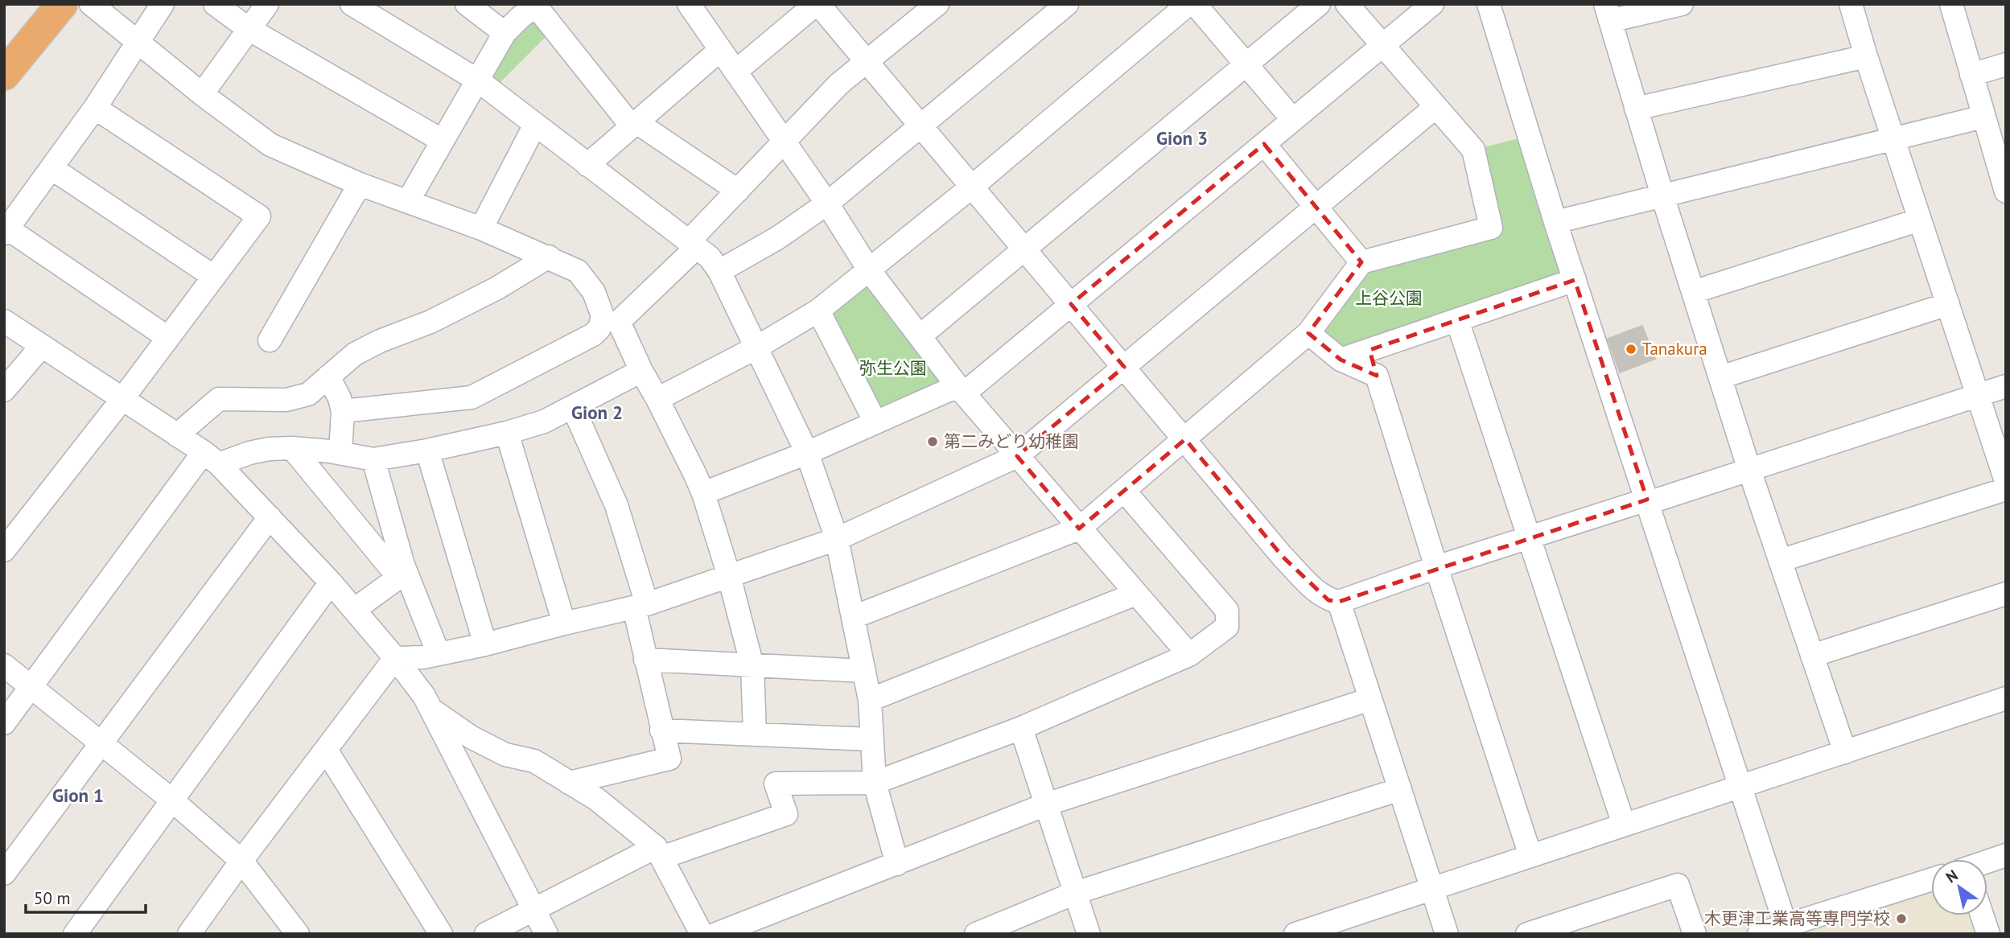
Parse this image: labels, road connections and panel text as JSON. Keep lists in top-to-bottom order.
{
  "districts": ["Gion 3", "Gion 2", "Gion 1"],
  "parks": ["上谷公園", "弥生公園"],
  "places": ["Tanakura", "第二みどり幼稚園", "木更津工業高等専門学校"],
  "scale_bar": "50 m",
  "north": "top left"
}
